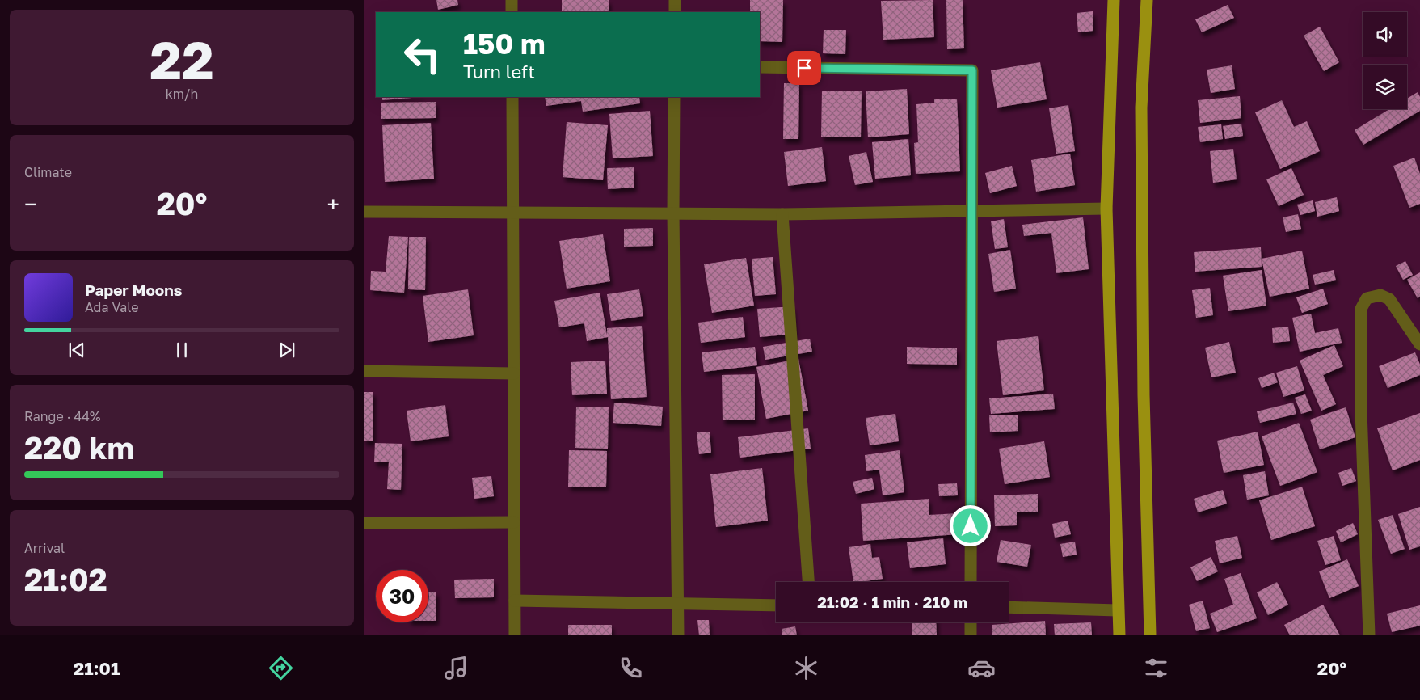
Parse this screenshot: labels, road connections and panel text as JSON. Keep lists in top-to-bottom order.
{
  "page": {
    "tile": [
      ["22", "km/h"],
      "Climate",
      ["Range · 44%", "220 km"],
      ["Arrival", "21:02"]
    ],
    "turn": ["150 m", "Turn left"],
    "heat": ["−", "20°", "+"],
    "song": ["Paper Moons", "Ada Vale"],
    "limit": "30",
    "trip": "21:02 · 1 min · 210 m",
    "tabs": ["21:01", "20°"]
  }
}
